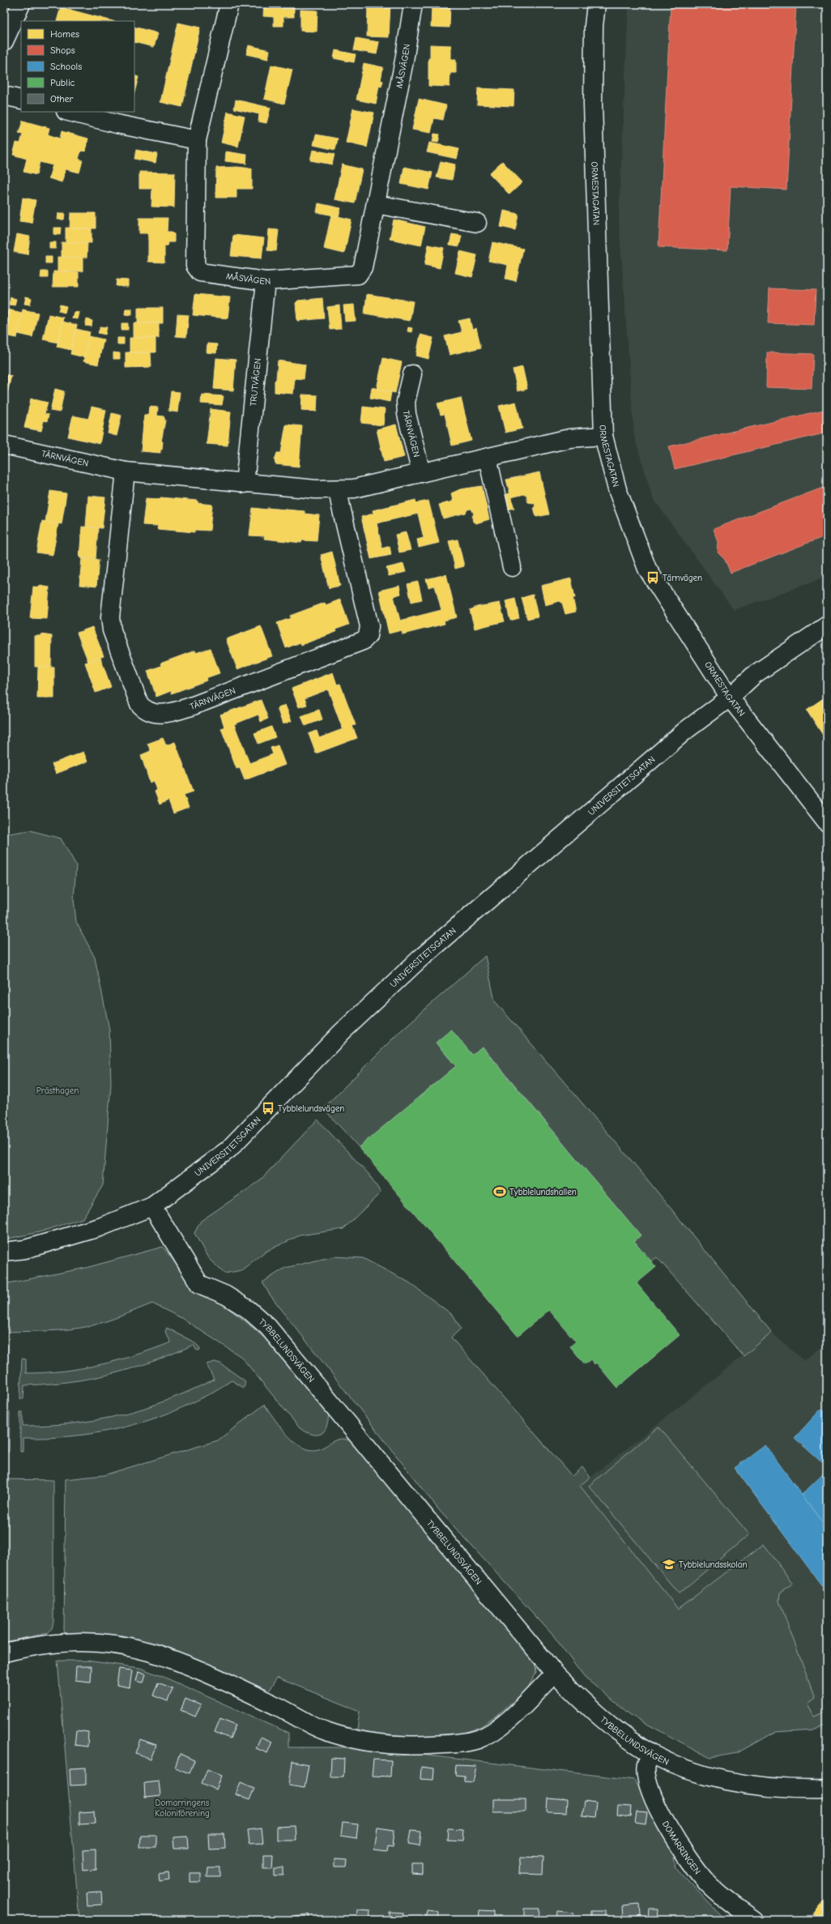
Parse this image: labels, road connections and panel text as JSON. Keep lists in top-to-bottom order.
{
  "streets": {
    "street": [
      "MÅSVÄGEN",
      "ORMESTAGATAN",
      "TRUTVÄGEN",
      "TÄRNVÄGEN",
      "UNIVERSITETSGATAN",
      "TYBBELUNDSVÄGEN",
      "DOMARRINGEN"
    ]
  },
  "crossings": [
    ["MÅSVÄGEN", "TRUTVÄGEN"],
    ["ORMESTAGATAN", "TÄRNVÄGEN"],
    ["ORMESTAGATAN", "UNIVERSITETSGATAN"],
    ["TRUTVÄGEN", "TÄRNVÄGEN"],
    ["UNIVERSITETSGATAN", "TYBBELUNDSVÄGEN"],
    ["TYBBELUNDSVÄGEN", "DOMARRINGEN"]
  ],
  "parks": ["Prästhagen", "Domarringens Koloniförening"],
  "places": {
    "bus stop": ["Tärnvägen", "Tybblelundsvägen"],
    "sports": ["Tybblelundshallen"],
    "school or university": ["Tybblelundsskolan"]
  },
  "legend": [
    "Homes",
    "Shops",
    "Schools",
    "Public",
    "Other"
  ]
}
